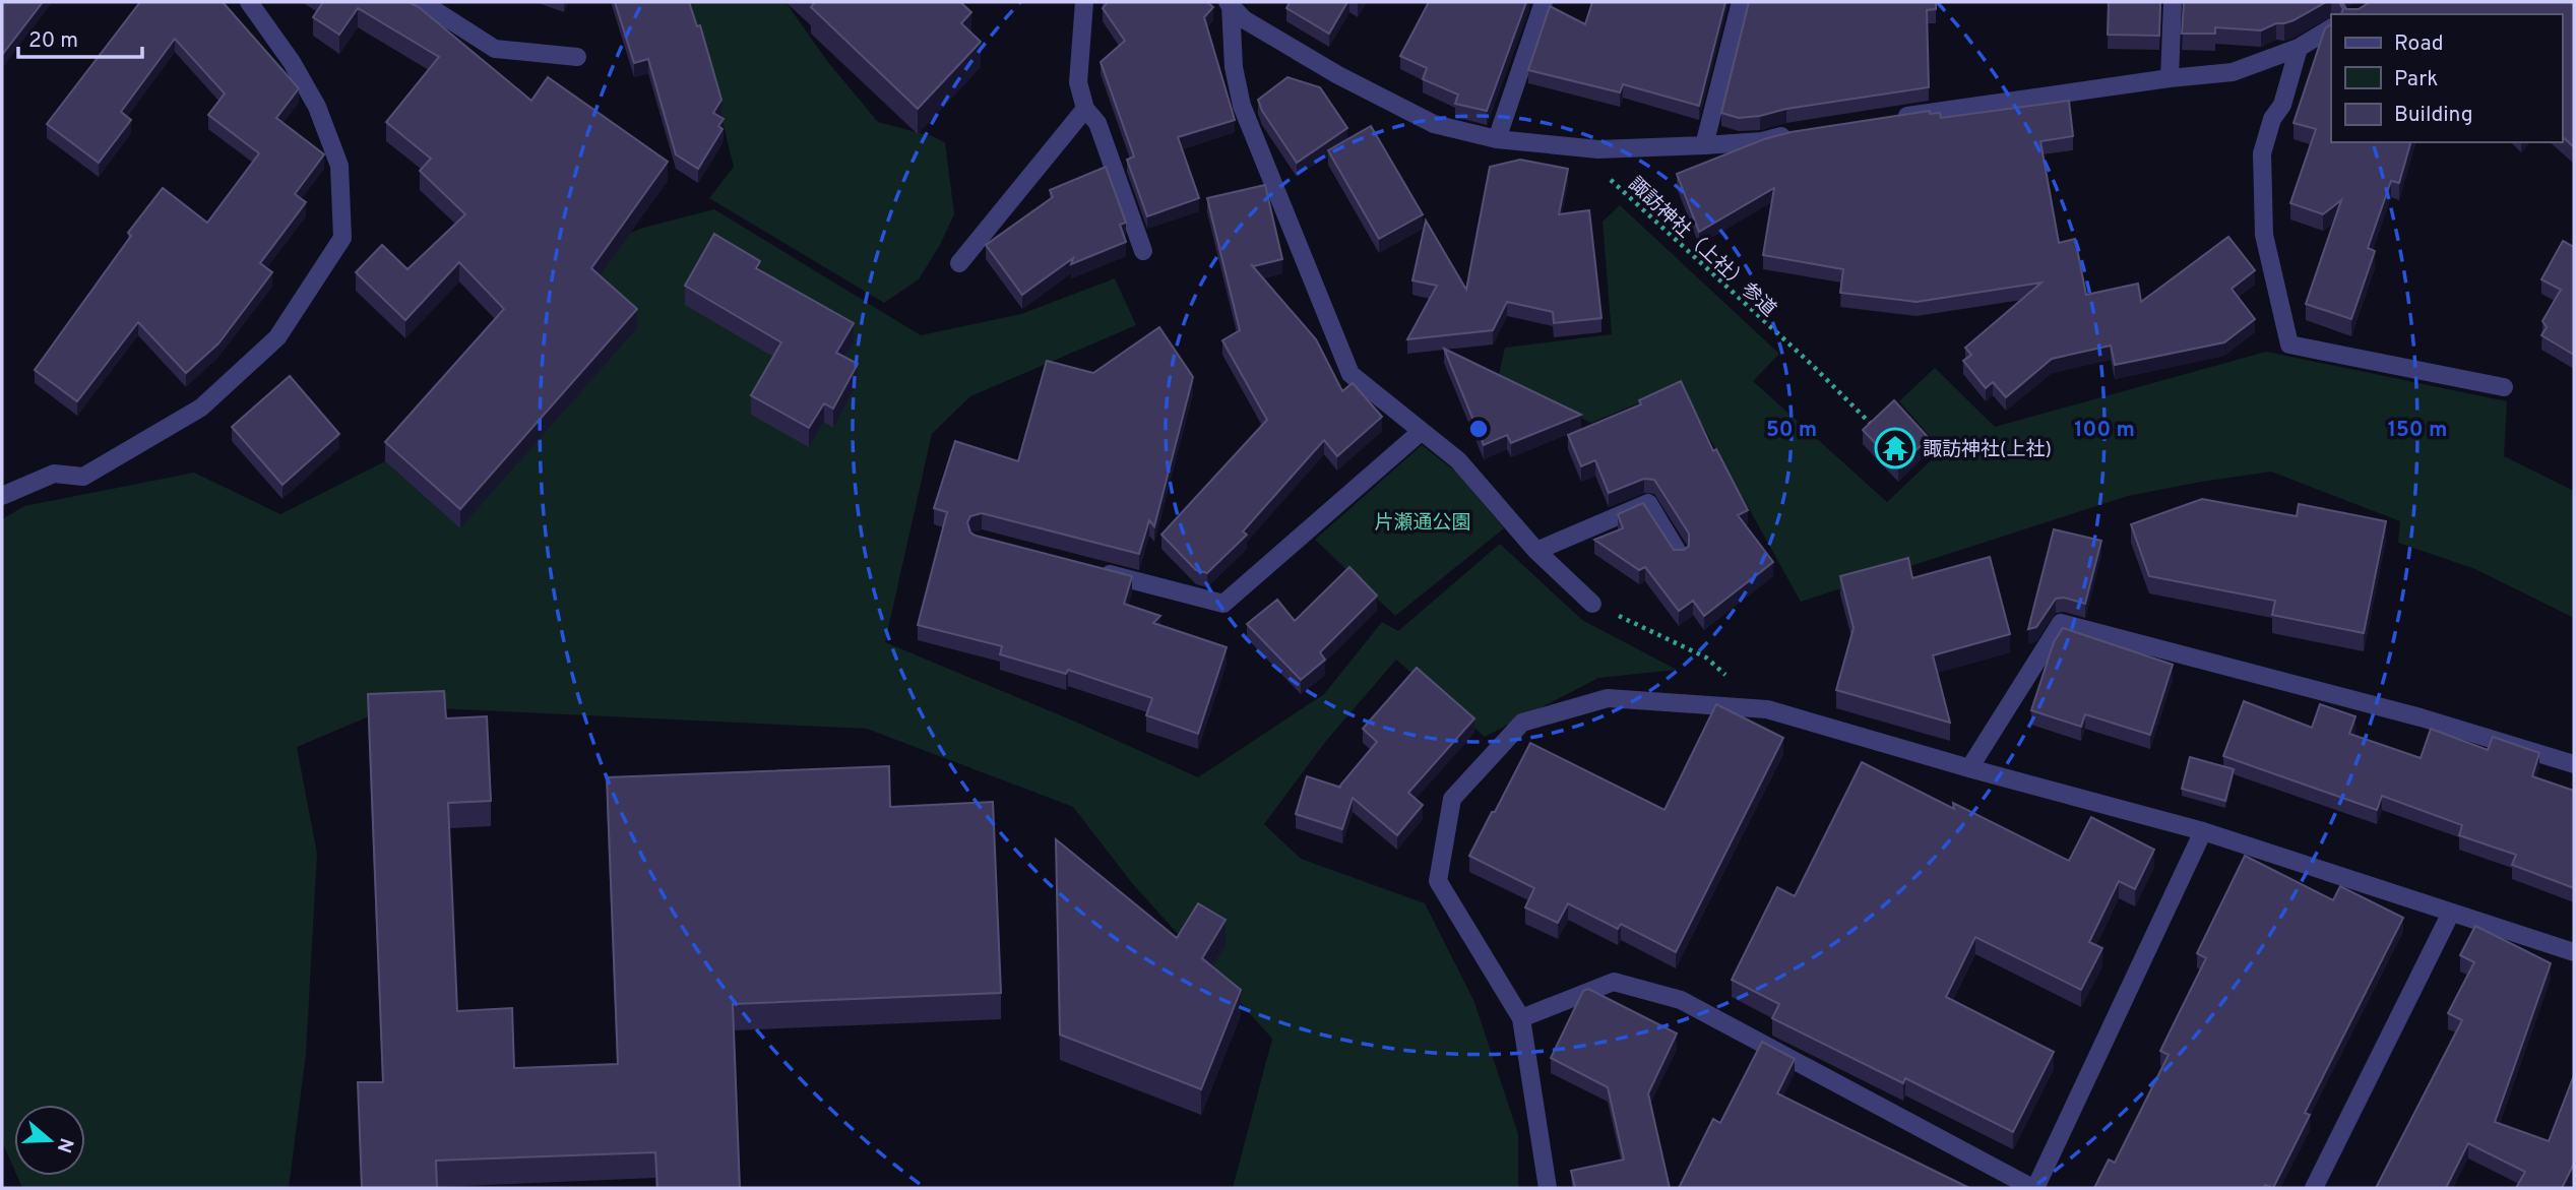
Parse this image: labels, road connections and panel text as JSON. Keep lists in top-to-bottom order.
{
  "streets": {
    "path": ["諏訪神社（上社）参道"]
  },
  "parks": ["片瀬通公園"],
  "places": {
    "temple": ["諏訪神社(上社)"]
  },
  "legend": ["Road", "Park", "Building"],
  "scale_bar": "20 m",
  "north": "right",
  "rings": ["50 m", "100 m", "150 m"]
}
